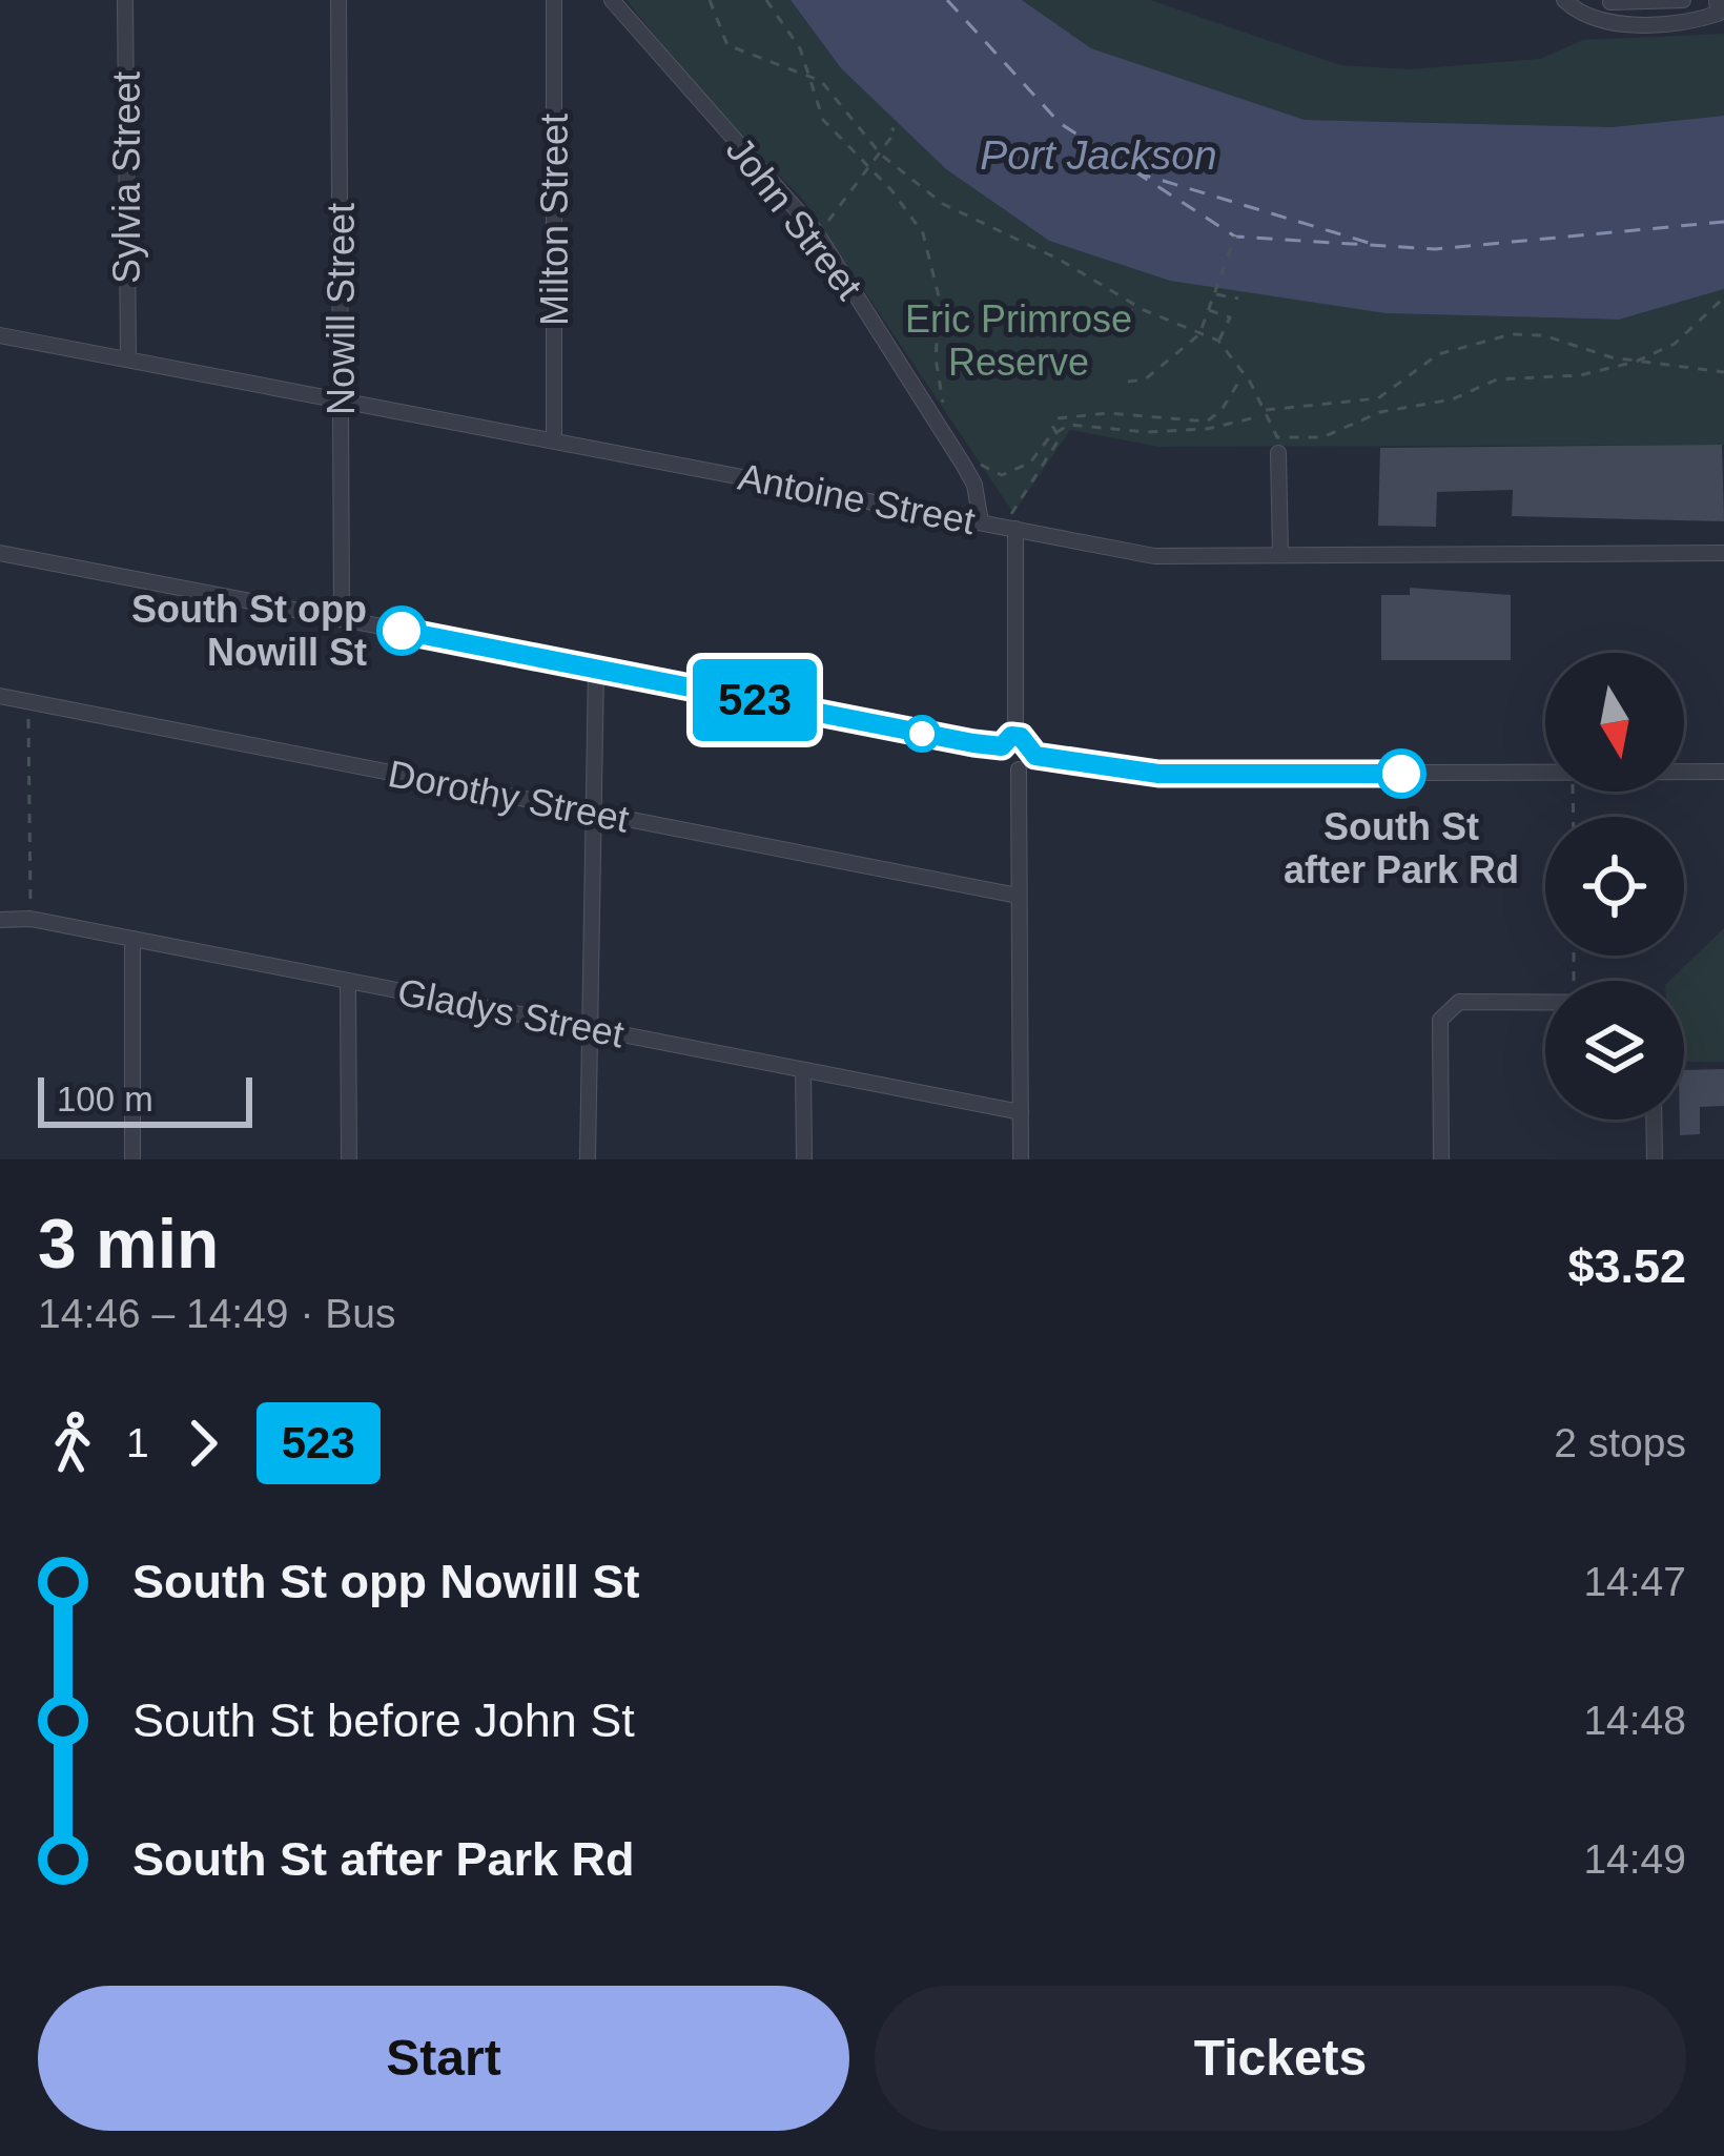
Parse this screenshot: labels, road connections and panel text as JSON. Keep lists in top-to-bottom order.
{
  "streets": {
    "street": [
      "Sylvia Street",
      "John Street",
      "Milton Street",
      "Nowill Street",
      "Antoine Street",
      "Dorothy Street",
      "Gladys Street"
    ]
  },
  "crossings": [
    ["Sylvia Street", "Antoine Street"],
    ["John Street", "Antoine Street"],
    ["Milton Street", "Antoine Street"],
    ["Nowill Street", "Antoine Street"]
  ],
  "water": ["Port Jackson"],
  "parks": ["Eric Primrose Reserve"],
  "places": ["South St opp Nowill St", "South St after Park Rd"],
  "lines": ["bus line 523"],
  "scale_bar": "100 m",
  "north": "bottom",
  "page": {
    "on_map": "523",
    "scale": "100 m",
    "heading": ["3 min", "14:46 – 14:49 · Bus", "$3.52"],
    "legs": ["1", "523", "2 stops"],
    "list": [
      {
        "name": "South St opp Nowill St",
        "value": "14:47"
      },
      {
        "name": "South St before John St",
        "value": "14:48"
      },
      {
        "name": "South St after Park Rd",
        "value": "14:49"
      }
    ],
    "buttons": ["Start", "Tickets"]
  }
}
